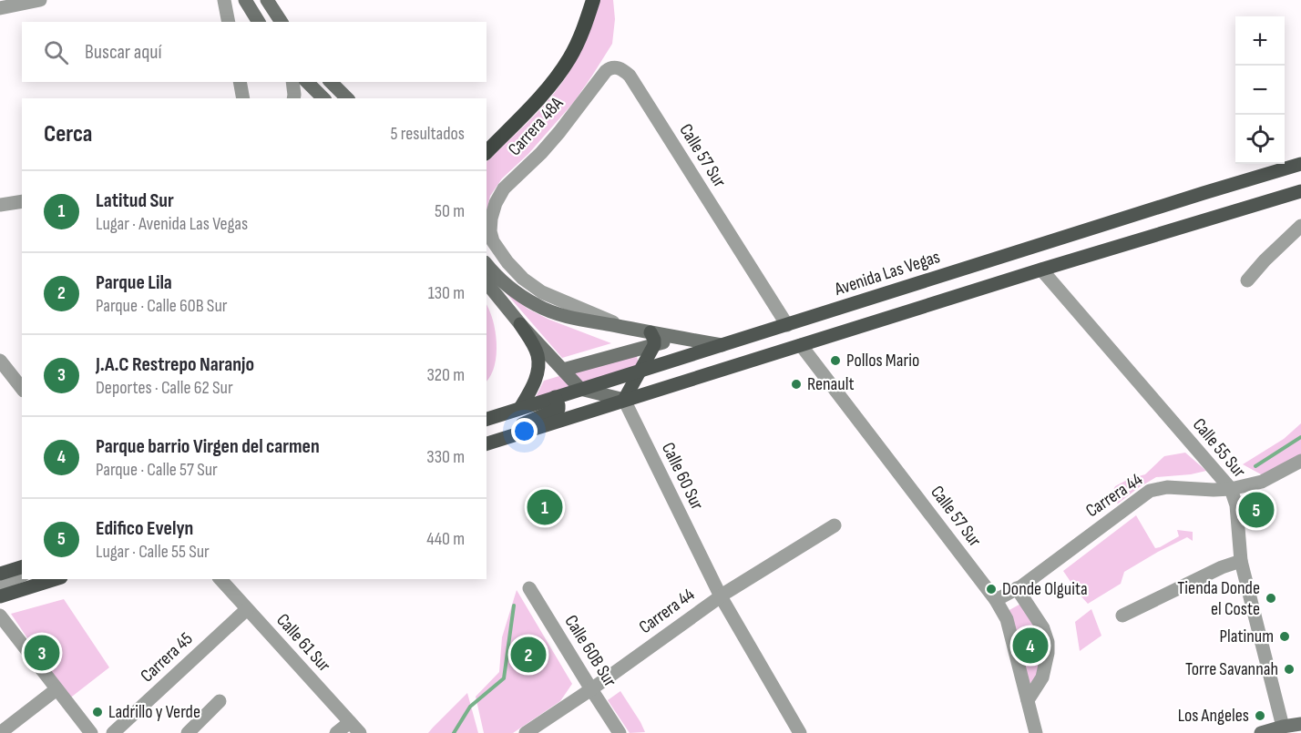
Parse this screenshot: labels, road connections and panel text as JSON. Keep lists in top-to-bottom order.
{
  "streets": {
    "main road": ["Avenida Las Vegas"],
    "street": [
      "Carrera 48A",
      "Calle 57 Sur",
      "Calle 55 Sur",
      "Calle 60 Sur",
      "Carrera 44",
      "Calle 61 Sur",
      "Calle 60B Sur",
      "Carrera 45"
    ]
  },
  "crossings": [
    ["Carrera 48A", "Calle 57 Sur"],
    ["Calle 57 Sur", "Avenida Las Vegas"],
    ["Calle 57 Sur", "Carrera 44"],
    ["Calle 55 Sur", "Carrera 44"],
    ["Calle 60 Sur", "Carrera 44"],
    ["Carrera 44", "Calle 60B Sur"],
    ["Calle 61 Sur", "Carrera 45"]
  ],
  "places": [
    "Pollos Mario",
    "Renault",
    "Donde Olguita",
    "Tienda Donde el Coste",
    "Platinum",
    "Torre Savannah",
    "Ladrillo y Verde",
    "Los Angeles"
  ],
  "page": {
    "map_buttons": ["+", "−"],
    "search": "Buscar aquí",
    "heading": ["Cerca", "5 resultados"],
    "list": [
      {
        "mark": "1",
        "name": "Latitud Sur",
        "note": "Lugar · Avenida Las Vegas",
        "value": "50 m"
      },
      {
        "mark": "2",
        "name": "Parque Lila",
        "note": "Parque · Calle 60B Sur",
        "value": "130 m"
      },
      {
        "mark": "3",
        "name": "J.A.C Restrepo Naranjo",
        "note": "Deportes · Calle 62 Sur",
        "value": "320 m"
      },
      {
        "mark": "4",
        "name": "Parque barrio Virgen del carmen",
        "note": "Parque · Calle 57 Sur",
        "value": "330 m"
      },
      {
        "mark": "5",
        "name": "Edifico Evelyn",
        "note": "Lugar · Calle 55 Sur",
        "value": "440 m"
      }
    ],
    "pins": [
      "1",
      "5",
      "4",
      "3",
      "2"
    ]
  }
}
